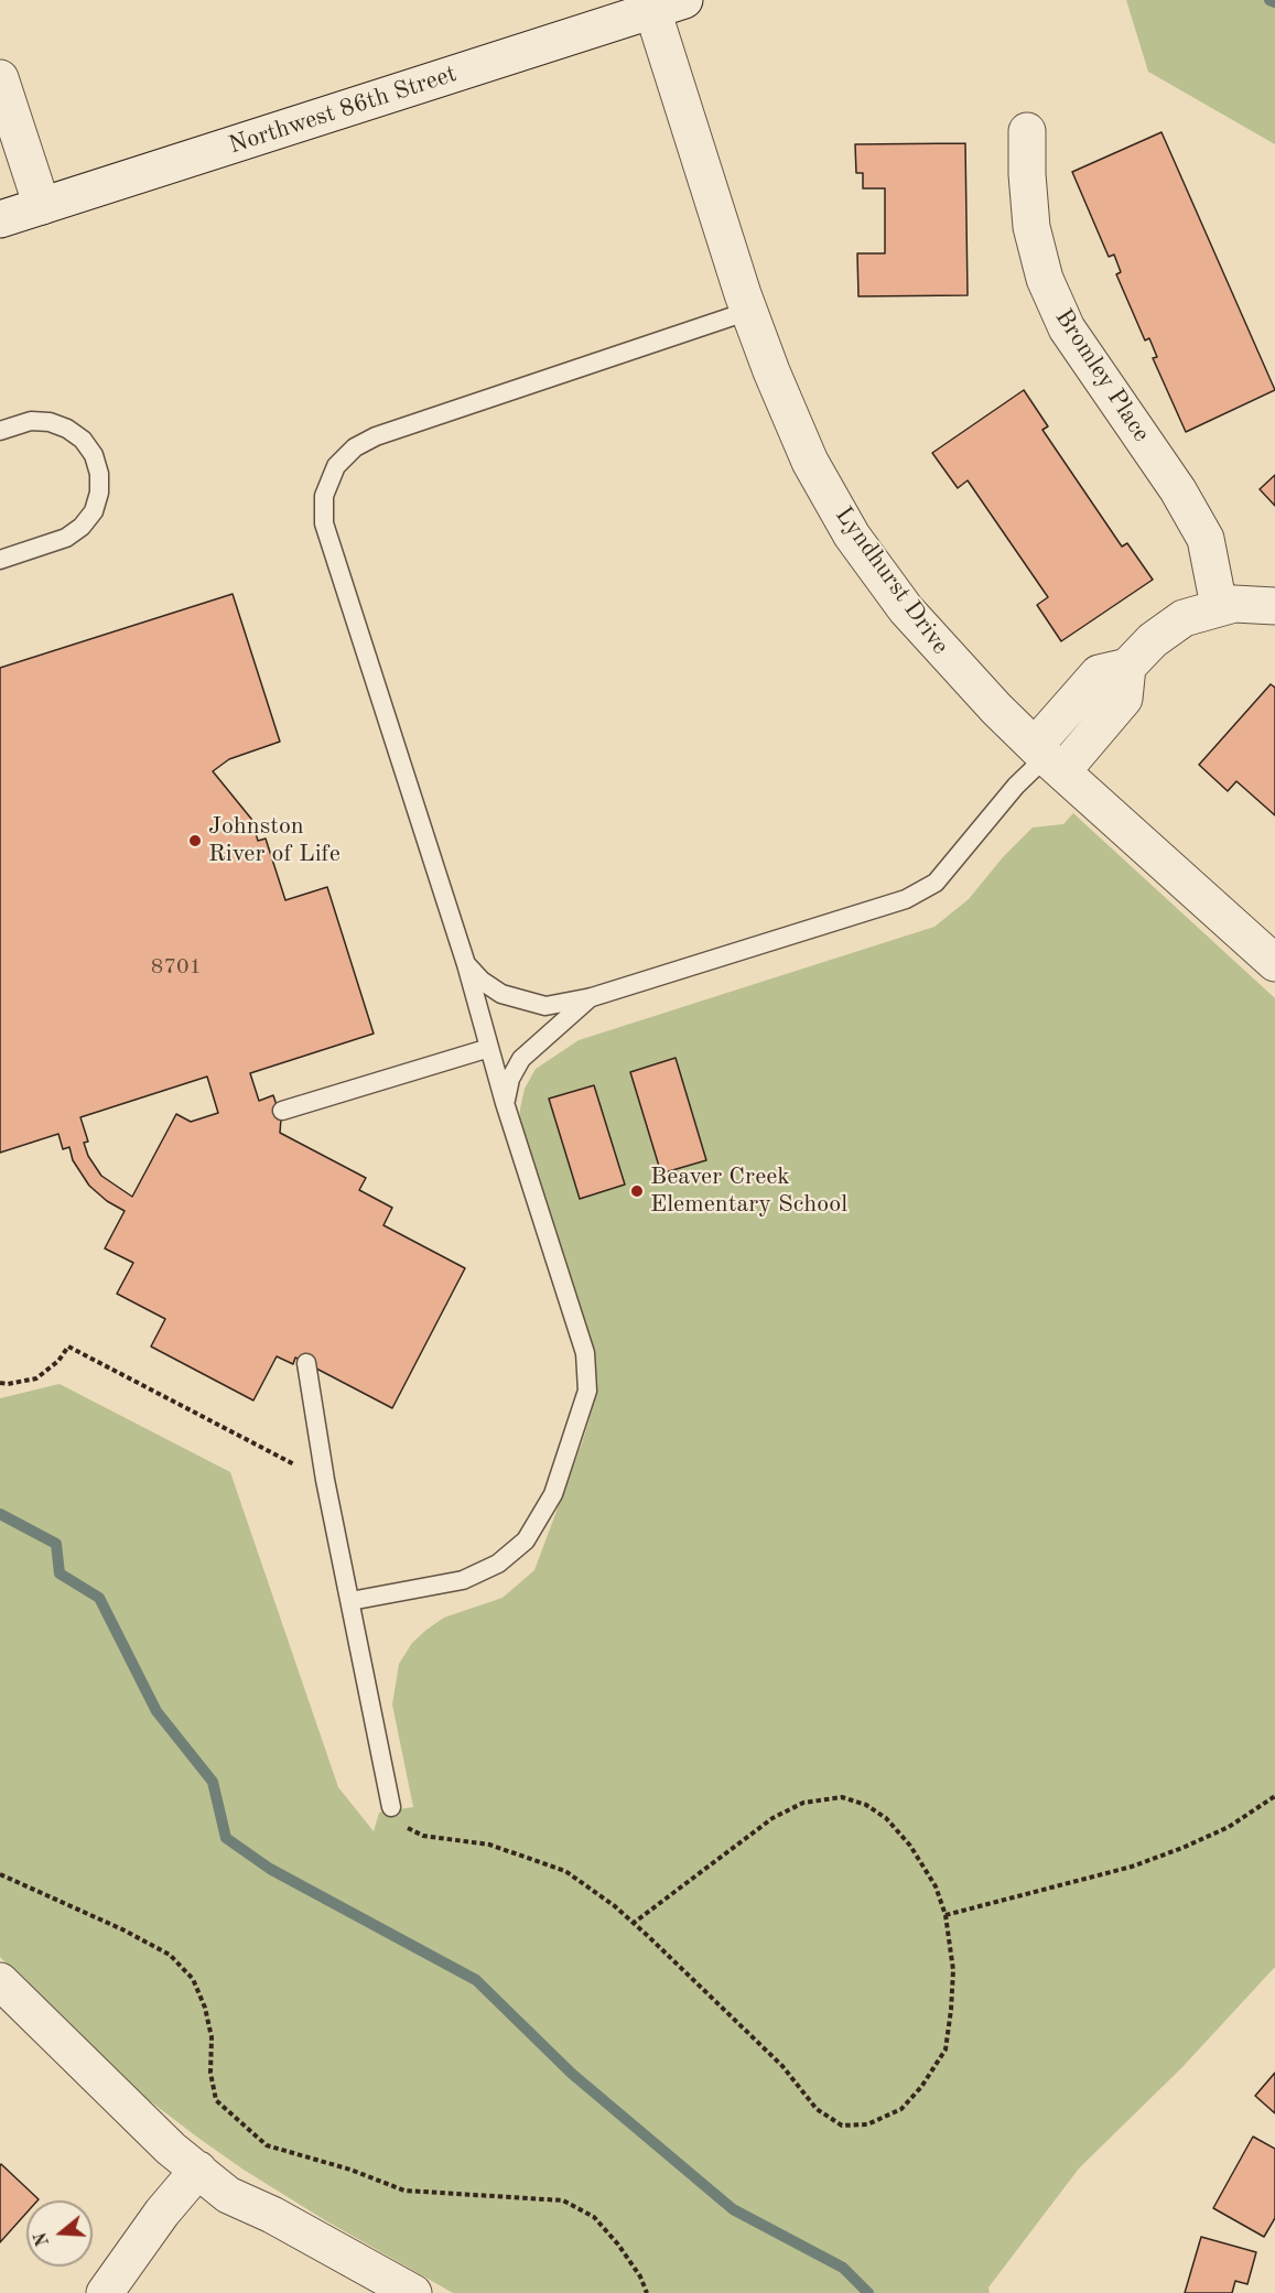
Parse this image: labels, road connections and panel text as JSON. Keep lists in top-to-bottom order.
{
  "streets": {
    "street": ["Northwest 86th Street", "Bromley Place", "Lyndhurst Drive"]
  },
  "crossings": [
    ["Northwest 86th Street", "Lyndhurst Drive"]
  ],
  "places": ["Johnston River of Life", "Beaver Creek Elementary School"],
  "house_numbers": ["8701"],
  "north": "left"
}
